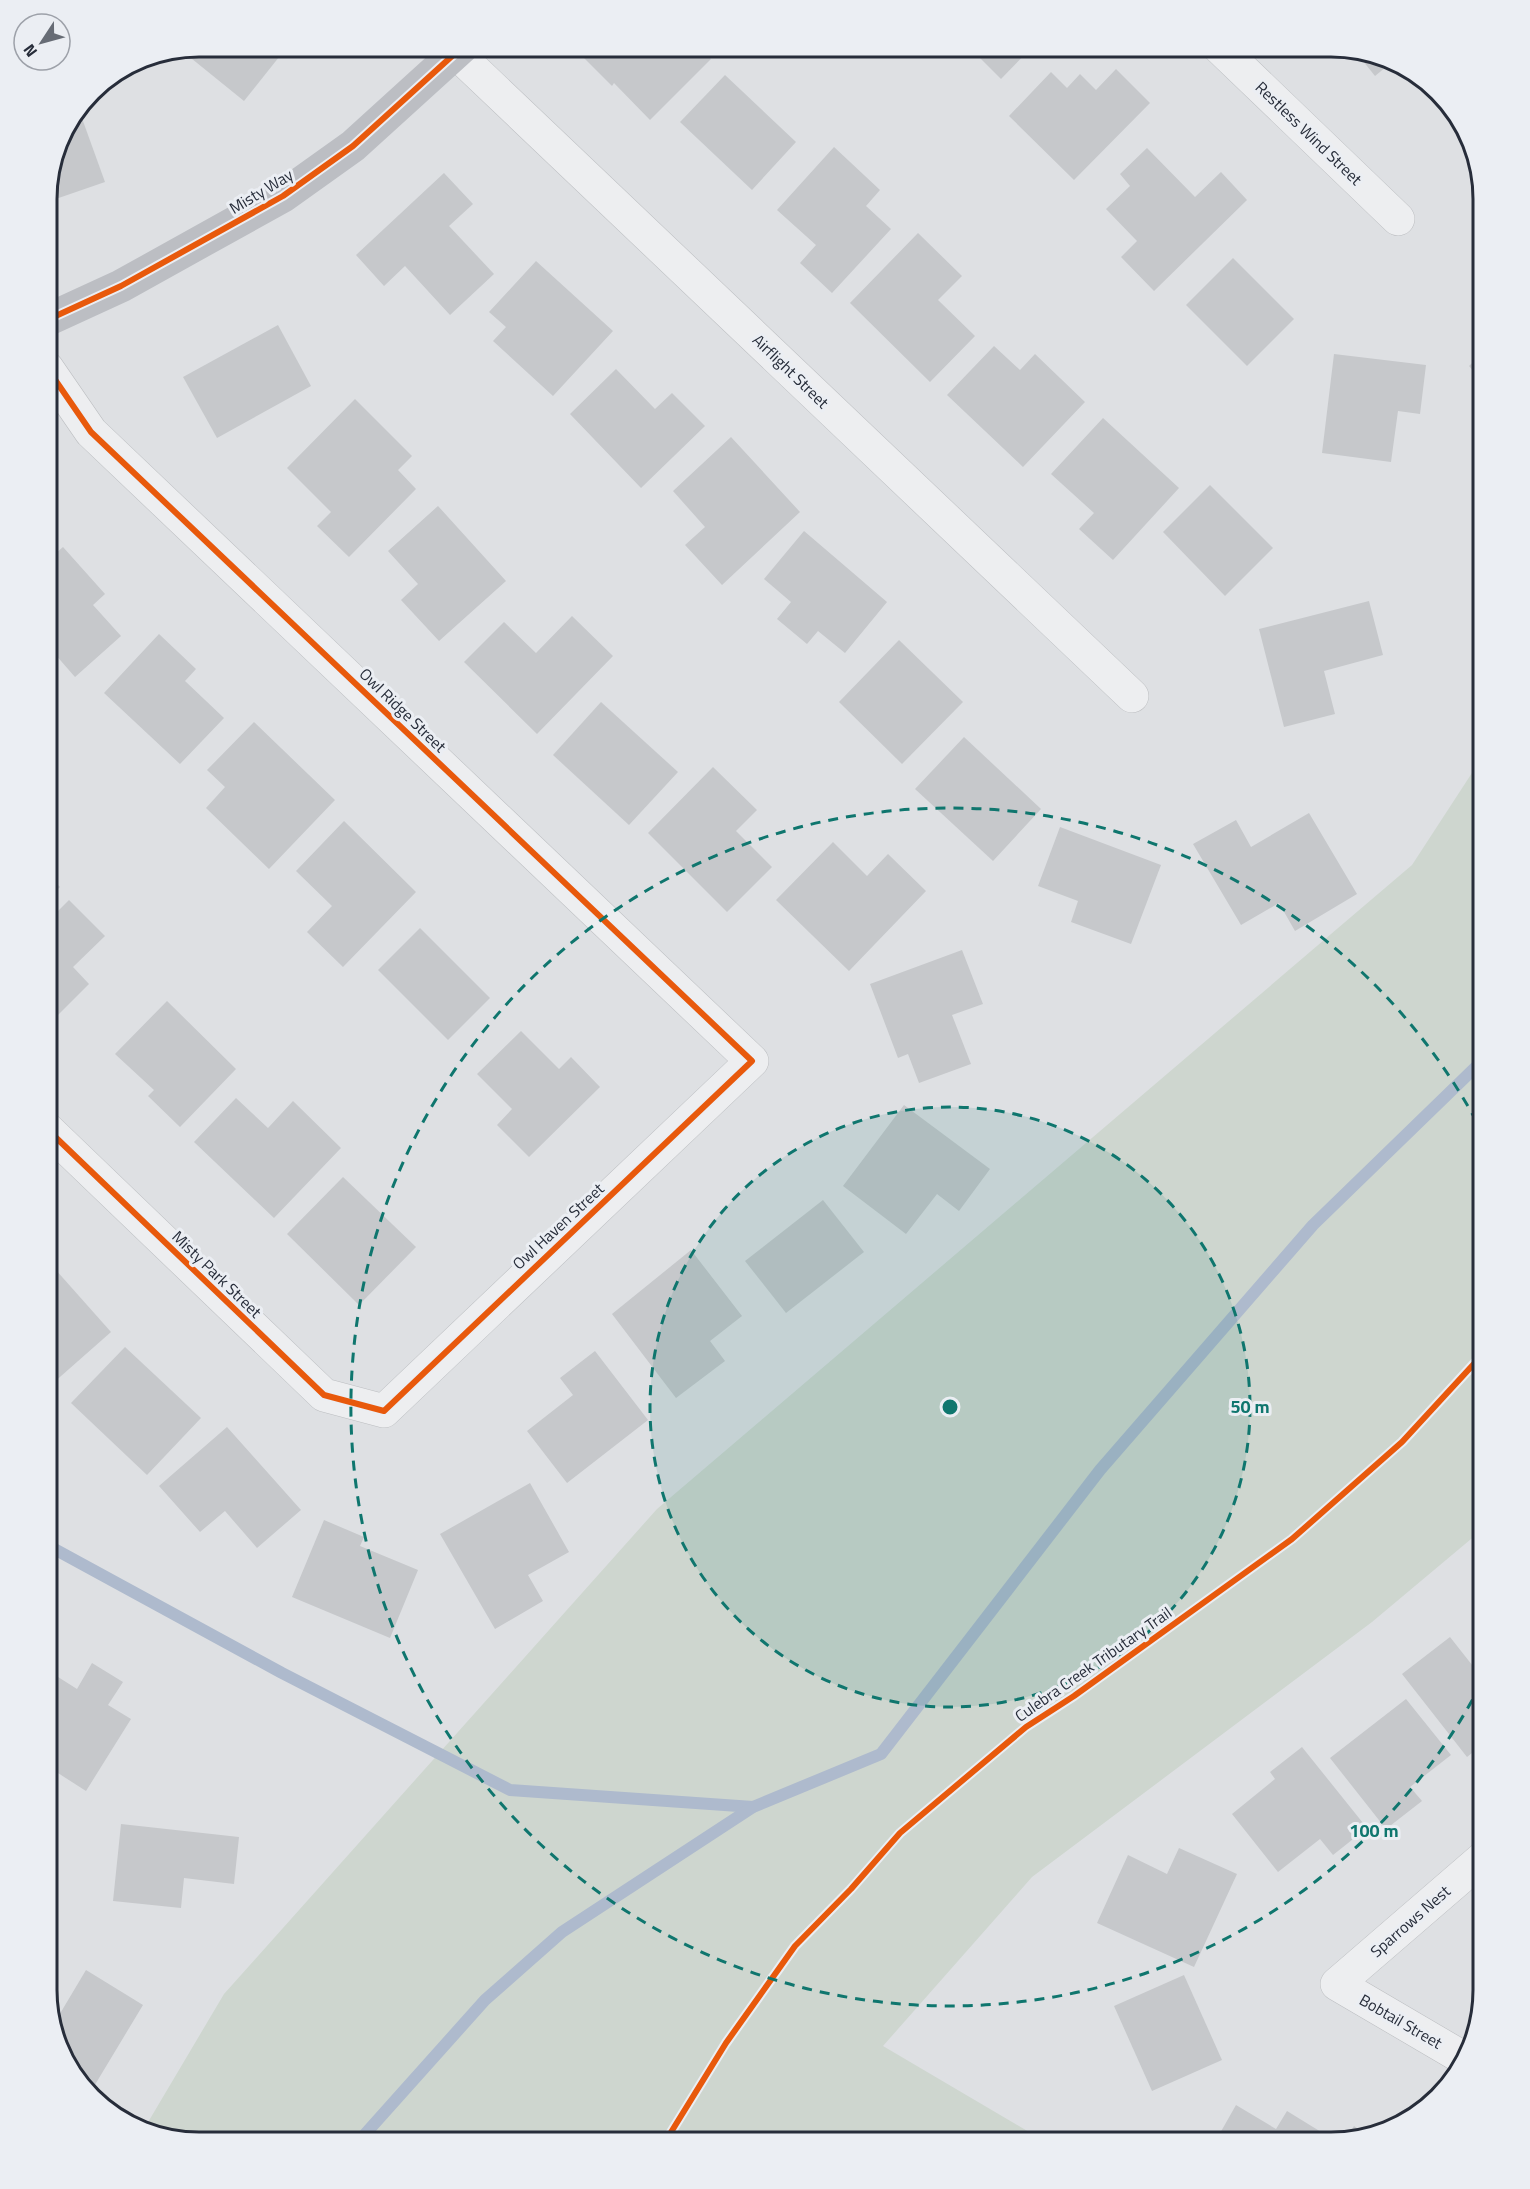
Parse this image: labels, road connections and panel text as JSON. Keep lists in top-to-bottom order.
{
  "streets": {
    "street": [
      "Restless Wind Street",
      "Misty Way",
      "Airflight Street",
      "Owl Ridge Street",
      "Owl Haven Street",
      "Misty Park Street",
      "Sparrows Nest",
      "Bobtail Street"
    ],
    "cycle path": ["Culebra Creek Tributary Trail"]
  },
  "crossings": [
    ["Owl Ridge Street", "Owl Haven Street"],
    ["Owl Haven Street", "Misty Park Street"],
    ["Sparrows Nest", "Bobtail Street"]
  ],
  "north": "bottom left",
  "rings": ["50 m", "100 m"]
}
